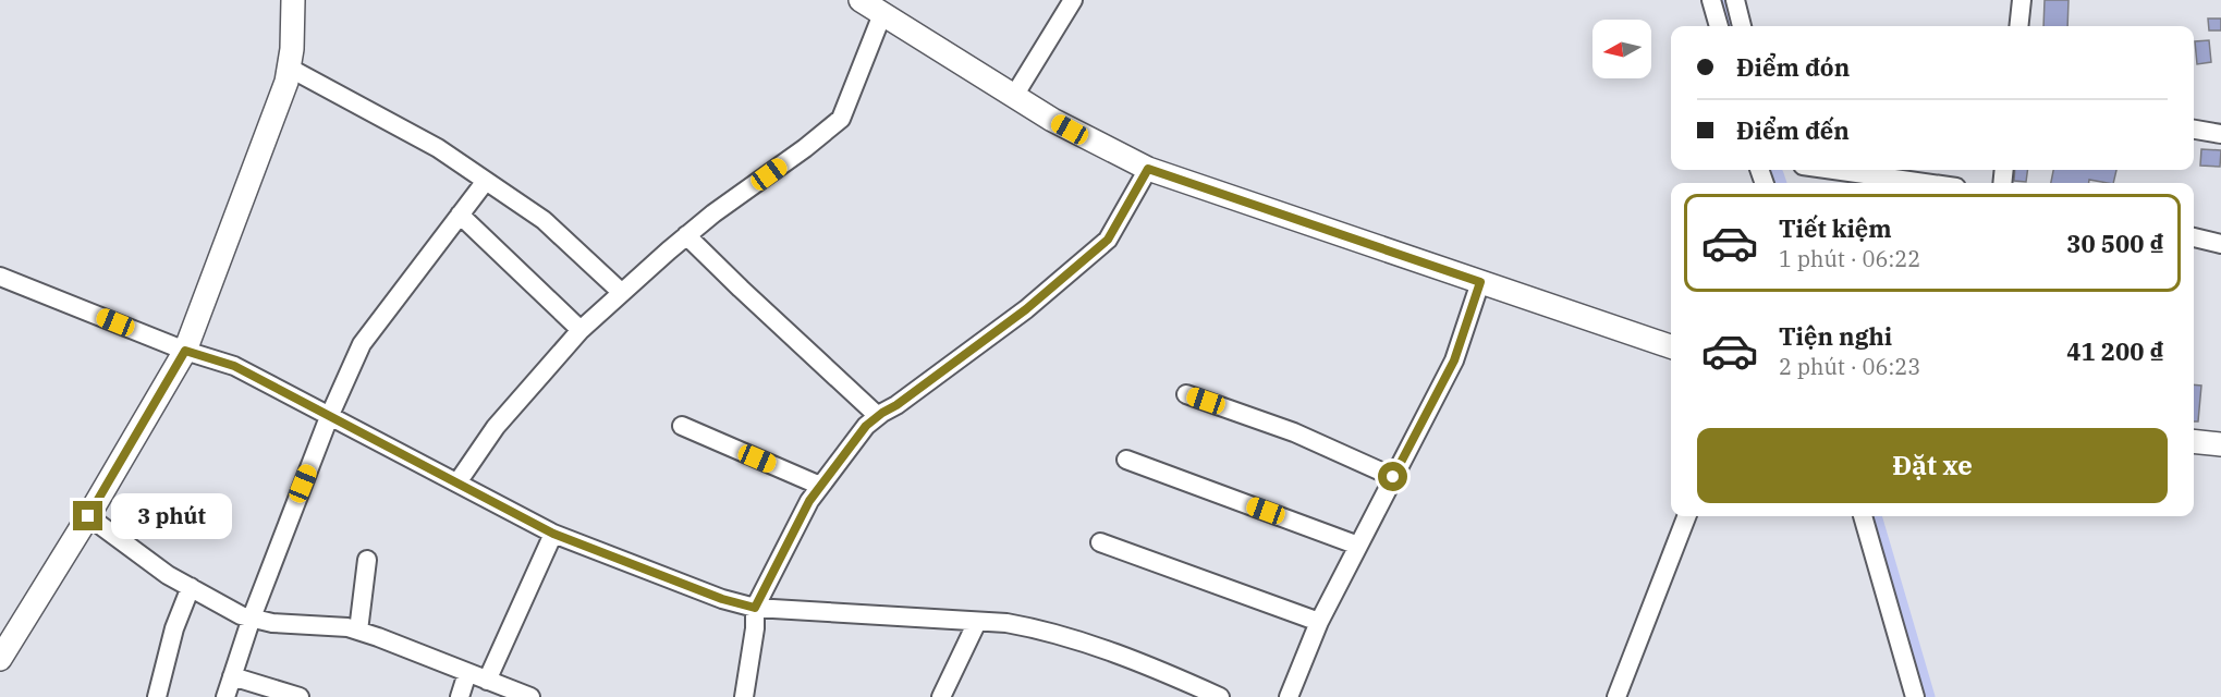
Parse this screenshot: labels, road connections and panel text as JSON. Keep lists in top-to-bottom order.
{
  "north": "left",
  "page": {
    "banner": ["Điểm đón", "Điểm đến"],
    "list": [
      {
        "name": "Tiết kiệm",
        "note": "1 phút · 06:22",
        "value": "30 500 ₫"
      },
      {
        "name": "Tiện nghi",
        "note": "2 phút · 06:23",
        "value": "41 200 ₫"
      }
    ],
    "buttons": "Đặt xe",
    "bubble": "3 phút"
  }
}
